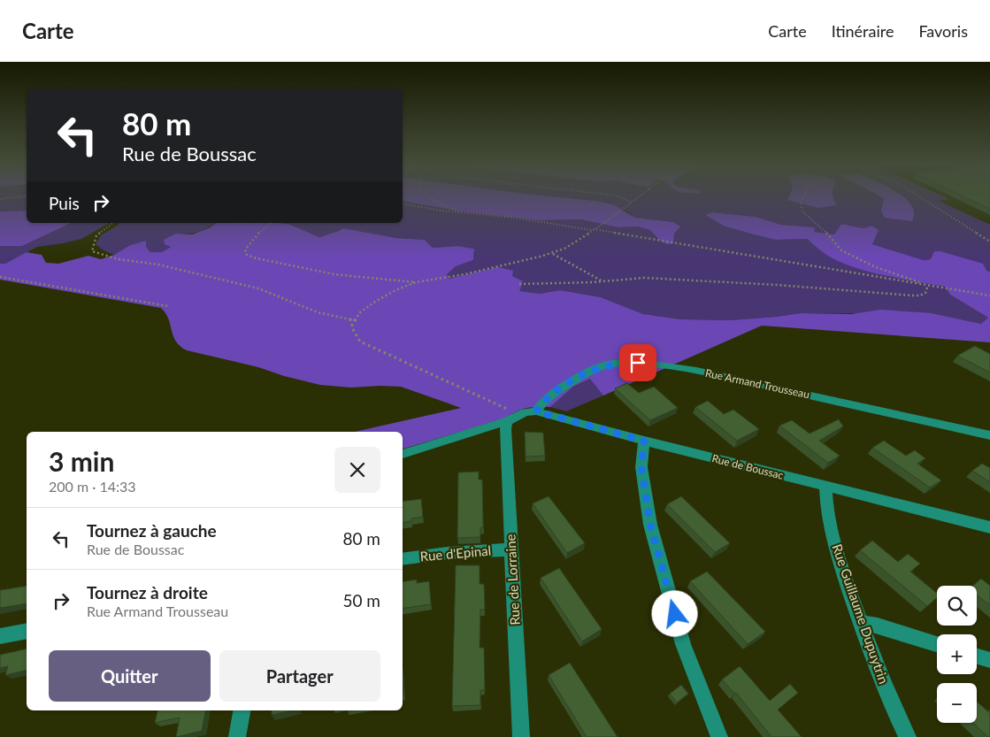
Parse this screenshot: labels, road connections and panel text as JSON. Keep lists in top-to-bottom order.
{
  "streets": {
    "street": [
      "Rue Armand Trousseau",
      "Rue de Boussac",
      "Rue d'Epinal",
      "Rue de Lorraine",
      "Rue Guillaume Dupuytrin"
    ]
  },
  "crossings": [
    ["Rue Armand Trousseau", "Rue de Boussac"],
    ["Rue de Boussac", "Rue de Lorraine"],
    ["Rue de Boussac", "Rue Guillaume Dupuytrin"],
    ["Rue d'Epinal", "Rue de Lorraine"]
  ],
  "page": {
    "header": "Carte",
    "nav": ["Carte", "Itinéraire", "Favoris"],
    "turn": ["80 m", "Rue de Boussac"],
    "then": "Puis",
    "heading": ["3 min", "200 m · 14:33"],
    "list": [
      {
        "name": "Tournez à gauche",
        "note": "Rue de Boussac",
        "value": "80 m"
      },
      {
        "name": "Tournez à droite",
        "note": "Rue Armand Trousseau",
        "value": "50 m"
      }
    ],
    "map_buttons": ["+", "−"],
    "buttons": ["Quitter", "Partager"]
  }
}
